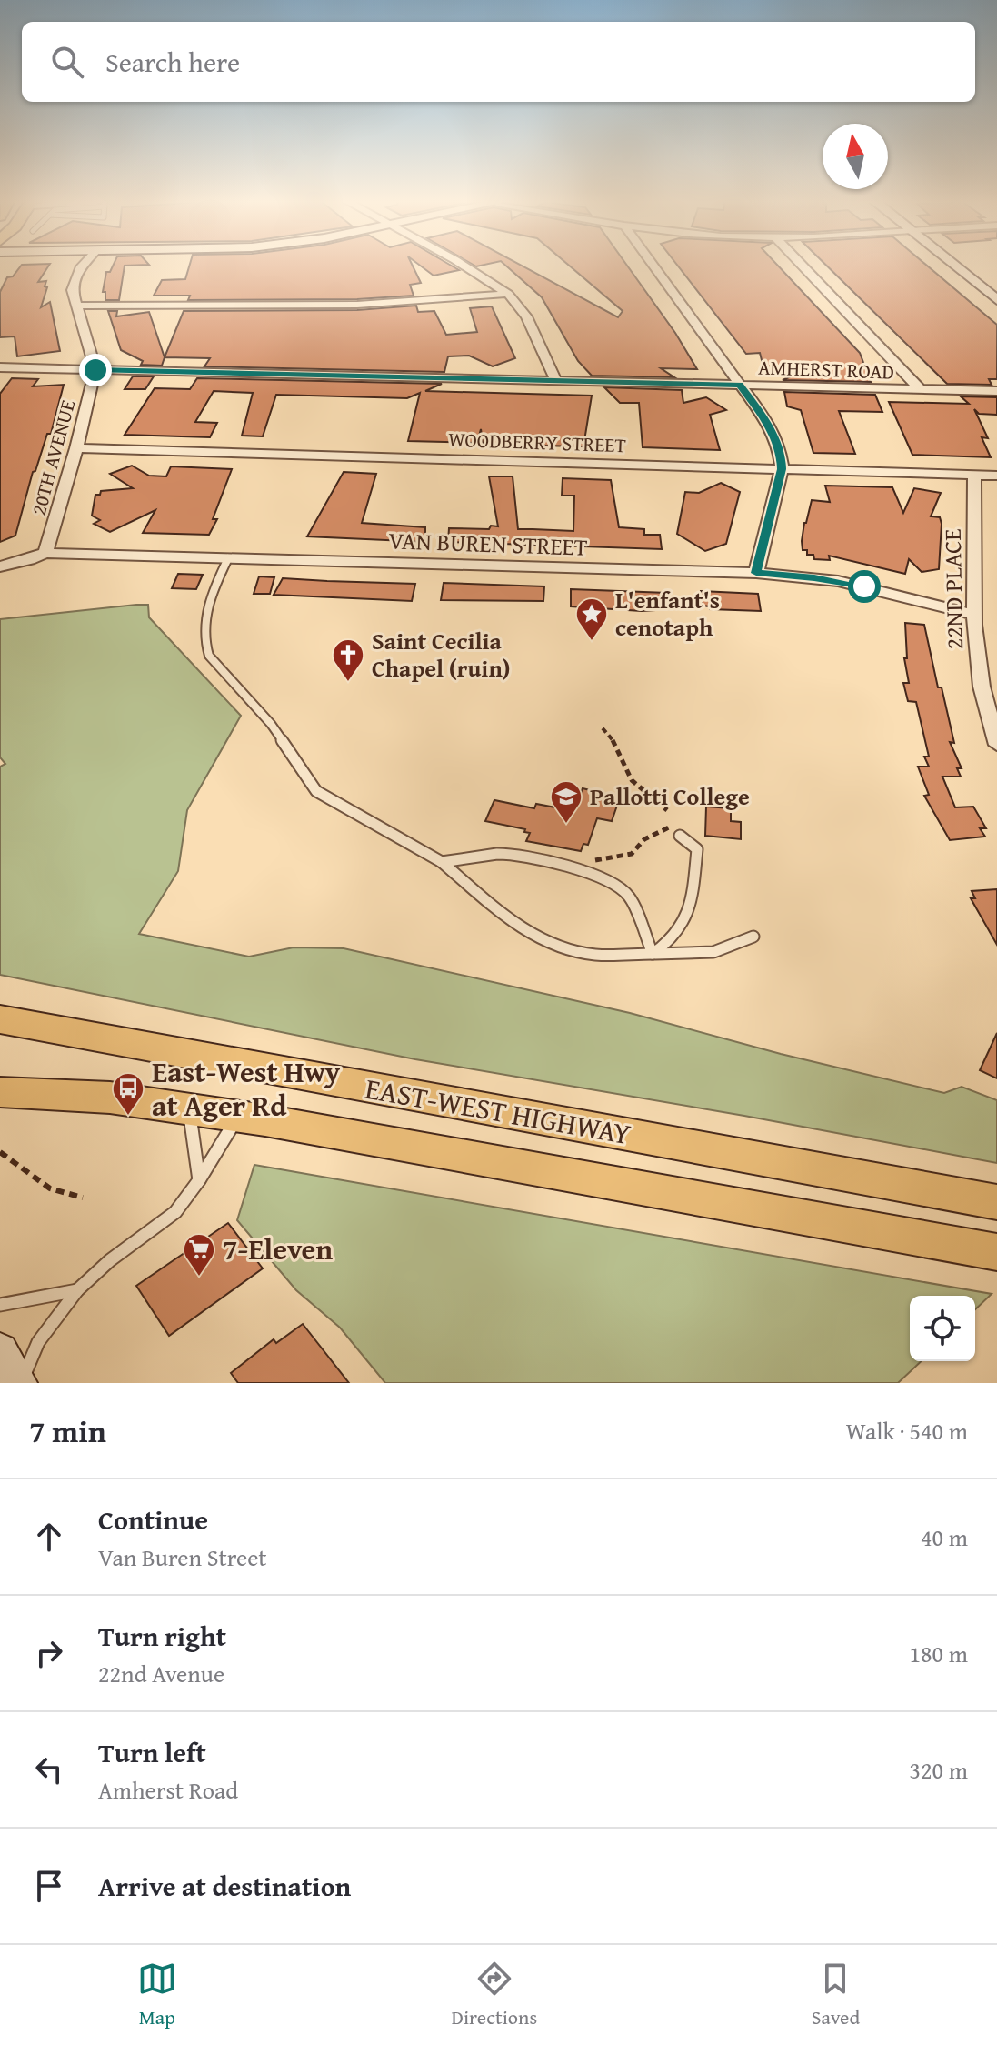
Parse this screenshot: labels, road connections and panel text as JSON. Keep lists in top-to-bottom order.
{
  "streets": {
    "main road": ["EAST-WEST HIGHWAY"],
    "street": [
      "AMHERST ROAD",
      "WOODBERRY STREET",
      "20TH AVENUE",
      "VAN BUREN STREET",
      "22ND PLACE"
    ]
  },
  "crossings": [
    ["AMHERST ROAD", "20TH AVENUE"],
    ["WOODBERRY STREET", "20TH AVENUE"],
    ["WOODBERRY STREET", "22ND PLACE"],
    ["20TH AVENUE", "VAN BUREN STREET"],
    ["VAN BUREN STREET", "22ND PLACE"]
  ],
  "places": {
    "place": ["L'enfant's cenotaph"],
    "church": ["Saint Cecilia Chapel (ruin)"],
    "school or university": ["Pallotti College"],
    "bus stop": ["East-West Hwy at Ager Rd"],
    "supermarket": ["7-Eleven"]
  },
  "north": "top",
  "page": {
    "search": "Search here",
    "heading": ["7 min", "Walk · 540 m"],
    "list": [
      ["Continue", "Van Buren Street", "40 m"],
      ["Turn right", "22nd Avenue", "180 m"],
      ["Turn left", "Amherst Road", "320 m"],
      "Arrive at destination"
    ],
    "nav": ["Map", "Directions", "Saved"]
  }
}
